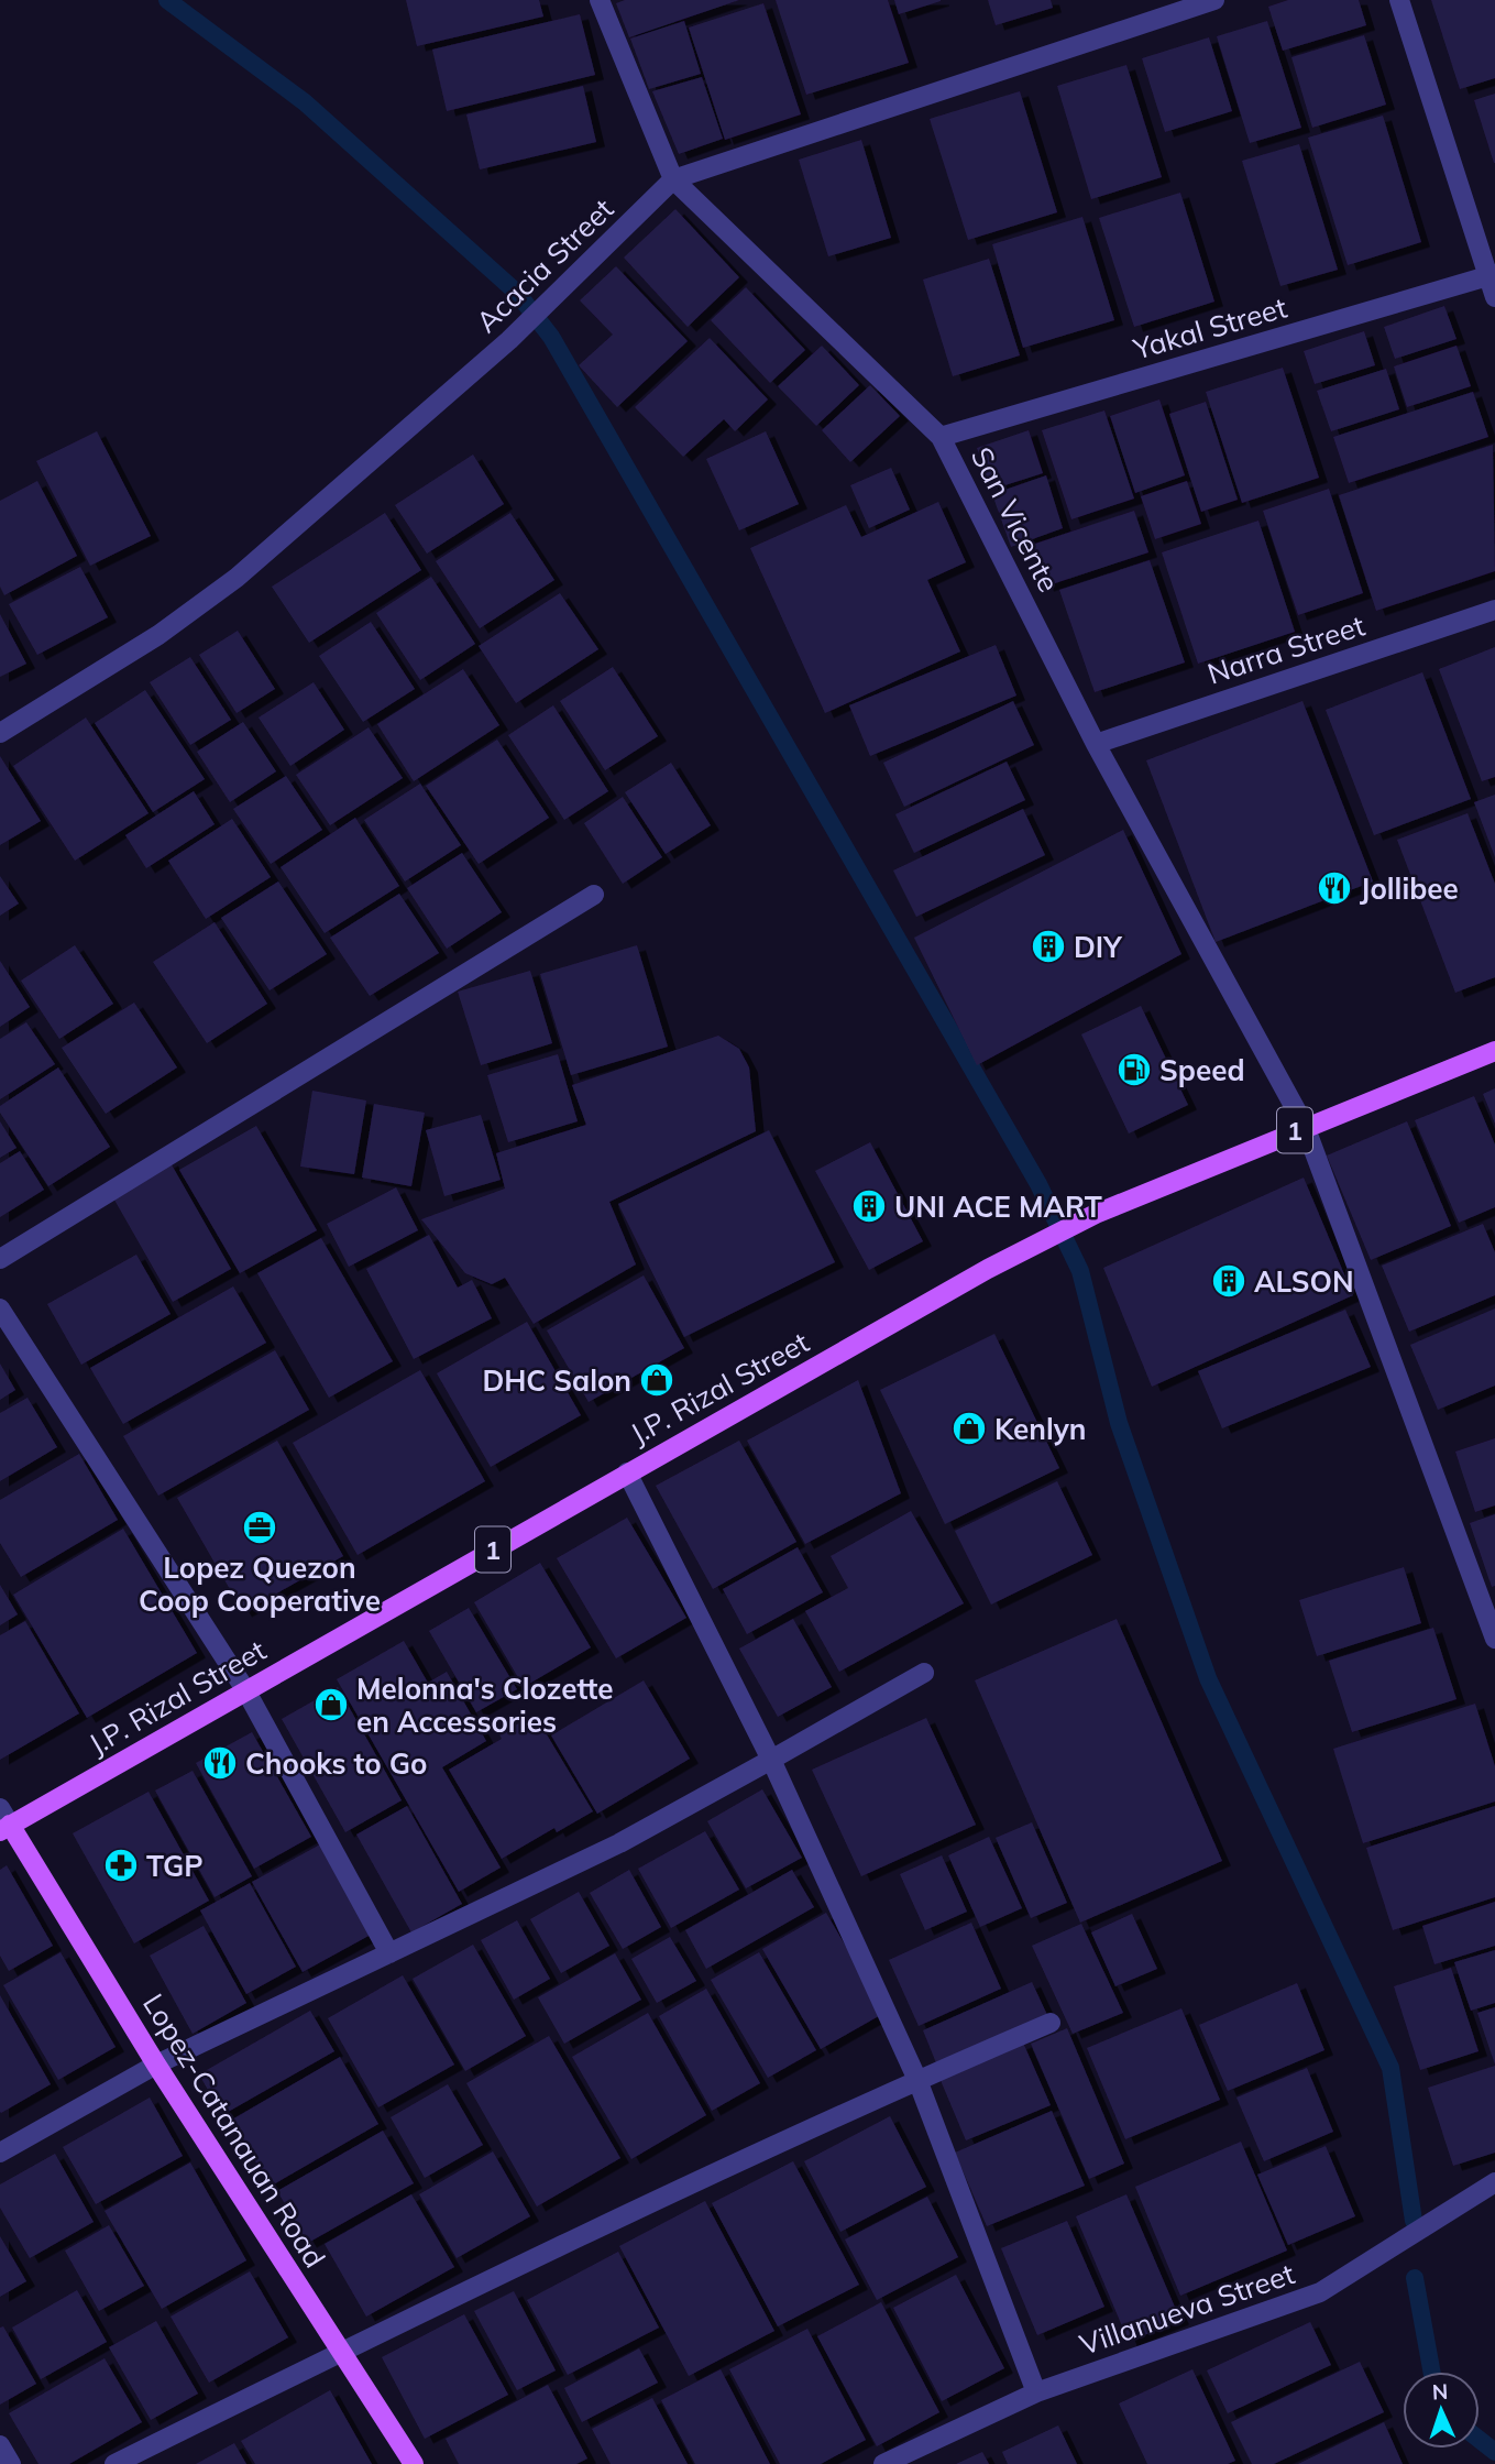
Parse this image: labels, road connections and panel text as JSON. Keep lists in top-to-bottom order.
{
  "streets": {
    "main road": ["1", "J.P. Rizal Street", "Lopez-Catanauan Road"],
    "street": [
      "Acacia Street",
      "Yakal Street",
      "San Vicente",
      "Narra Street",
      "Villanueva Street"
    ]
  },
  "crossings": [
    ["Acacia Street", "San Vicente"],
    ["Yakal Street", "San Vicente"],
    ["San Vicente", "Narra Street"],
    ["San Vicente", "J.P. Rizal Street"],
    ["J.P. Rizal Street", "Lopez-Catanauan Road"]
  ],
  "places": {
    "restaurant": ["Jollibee", "Chooks to Go"],
    "building": ["DIY", "UNI ACE MART", "ALSON"],
    "fuel station": ["Speed"],
    "shop": ["DHC Salon", "Kenlyn", "Melonna's Clozette en Accessories"],
    "office": ["Lopez Quezon Coop Cooperative"],
    "pharmacy": ["TGP"]
  },
  "north": "top"
}
